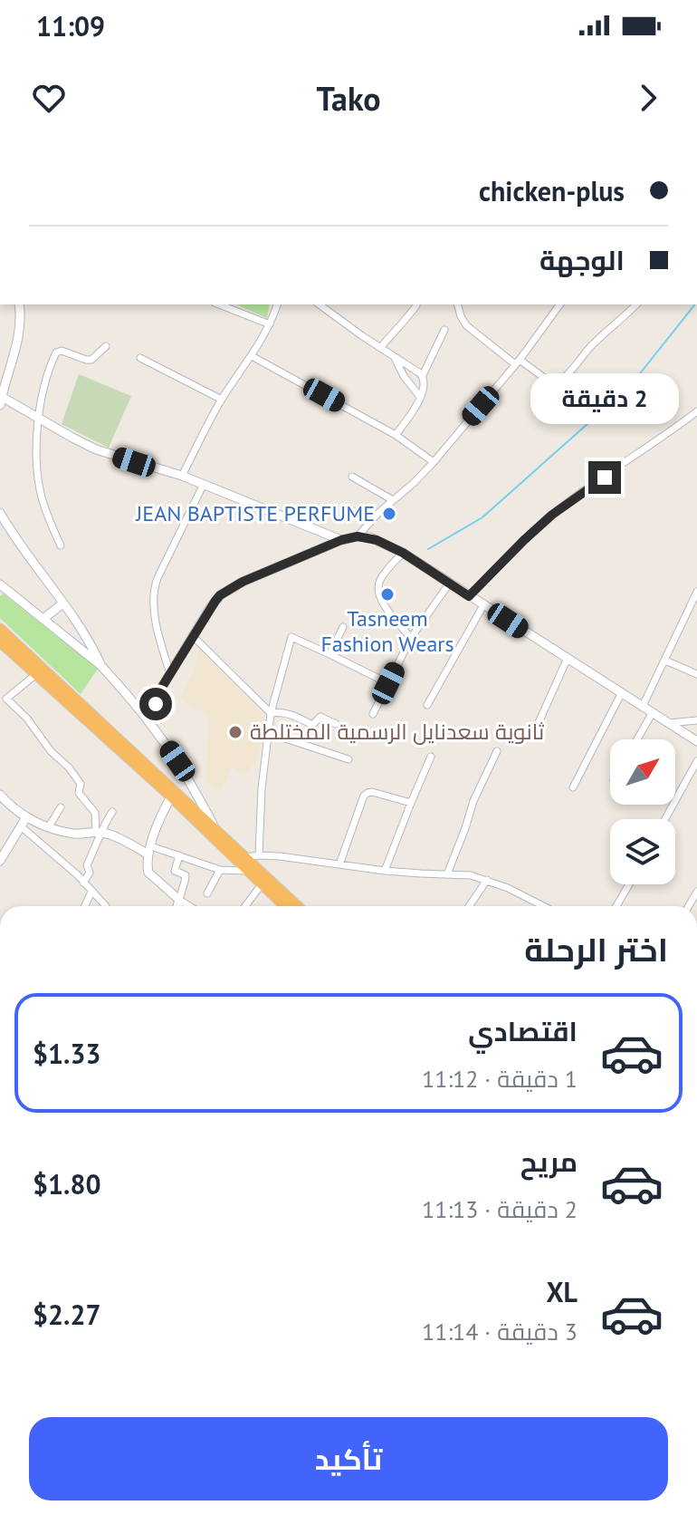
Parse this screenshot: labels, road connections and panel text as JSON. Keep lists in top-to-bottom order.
{
  "places": ["JEAN BAPTISTE PERFUME", "Tasneem Fashion Wears", "ثانوية سعدنايل الرسمية المختلطة"],
  "north": "top right",
  "page": {
    "status": "11:09",
    "header": "Tako",
    "banner": ["chicken-plus", "الوجهة"],
    "bubble": "2 دقيقة",
    "heading": "اختر الرحلة",
    "list": [
      {
        "name": "اقتصادي",
        "note": "1 دقيقة · 11:12",
        "value": "$1.33"
      },
      {
        "name": "مريح",
        "note": "2 دقيقة · 11:13",
        "value": "$1.80"
      },
      {
        "name": "XL",
        "note": "3 دقيقة · 11:14",
        "value": "$2.27"
      }
    ],
    "buttons": "تأكيد"
  }
}
